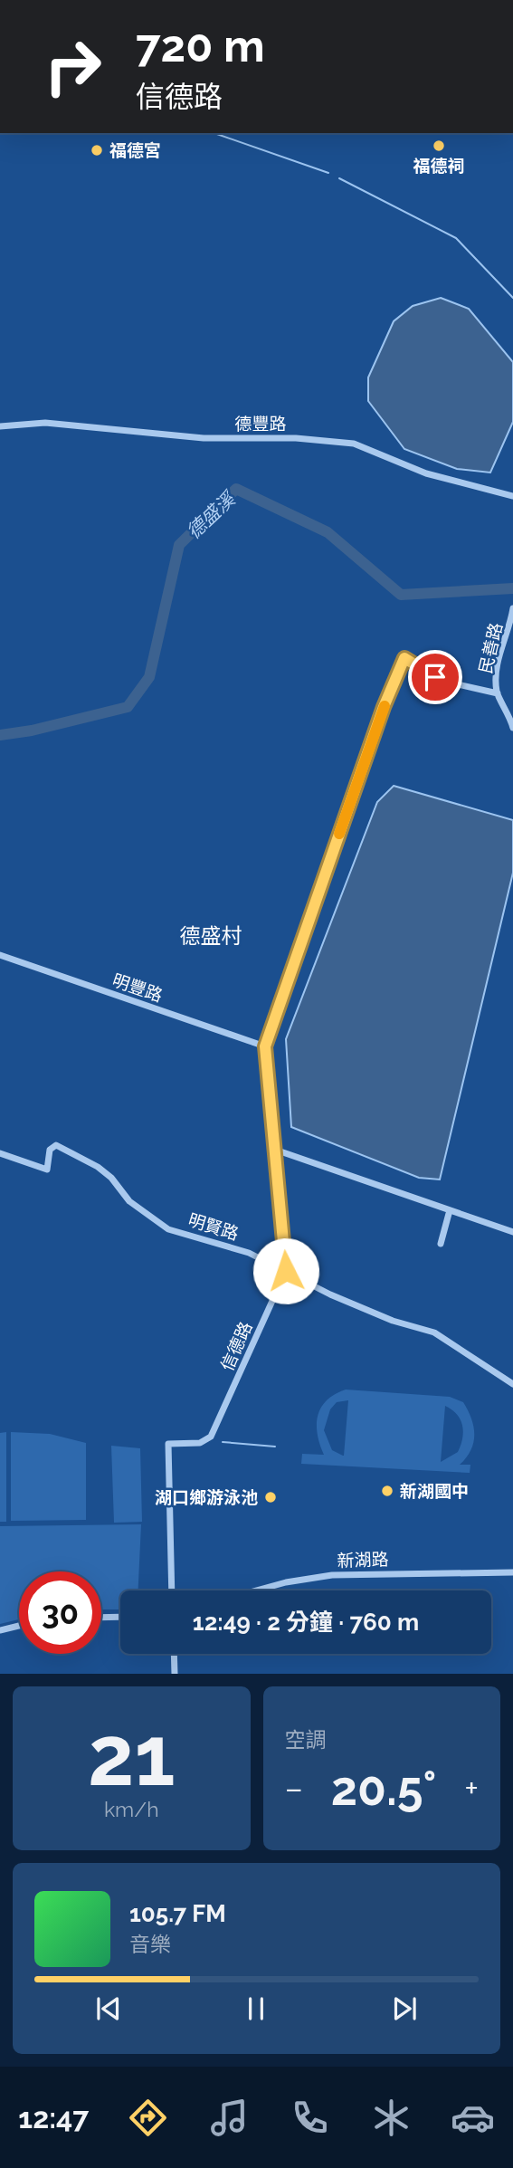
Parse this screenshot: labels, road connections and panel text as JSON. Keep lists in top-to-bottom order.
{
  "streets": {
    "street": [
      "德豐路",
      "民善路",
      "明豐路",
      "明賢路",
      "信德路",
      "新湖路"
    ]
  },
  "crossings": [
    ["民善路", "信德路"],
    ["明豐路", "信德路"],
    ["明賢路", "信德路"]
  ],
  "districts": ["德盛村"],
  "water": ["德盛溪"],
  "places": [
    "福德祠",
    "福德宮",
    "新湖國中",
    "湖口鄉游泳池"
  ],
  "page": {
    "turn": ["720 m", "信德路"],
    "limit": "30",
    "trip": "12:49 · 2 分鐘 · 760 m",
    "tile": [
      ["21", "km/h"],
      "空調"
    ],
    "heat": ["−", "20.5°", "+"],
    "song": ["105.7 FM", "音樂"],
    "tabs": "12:47"
  }
}
